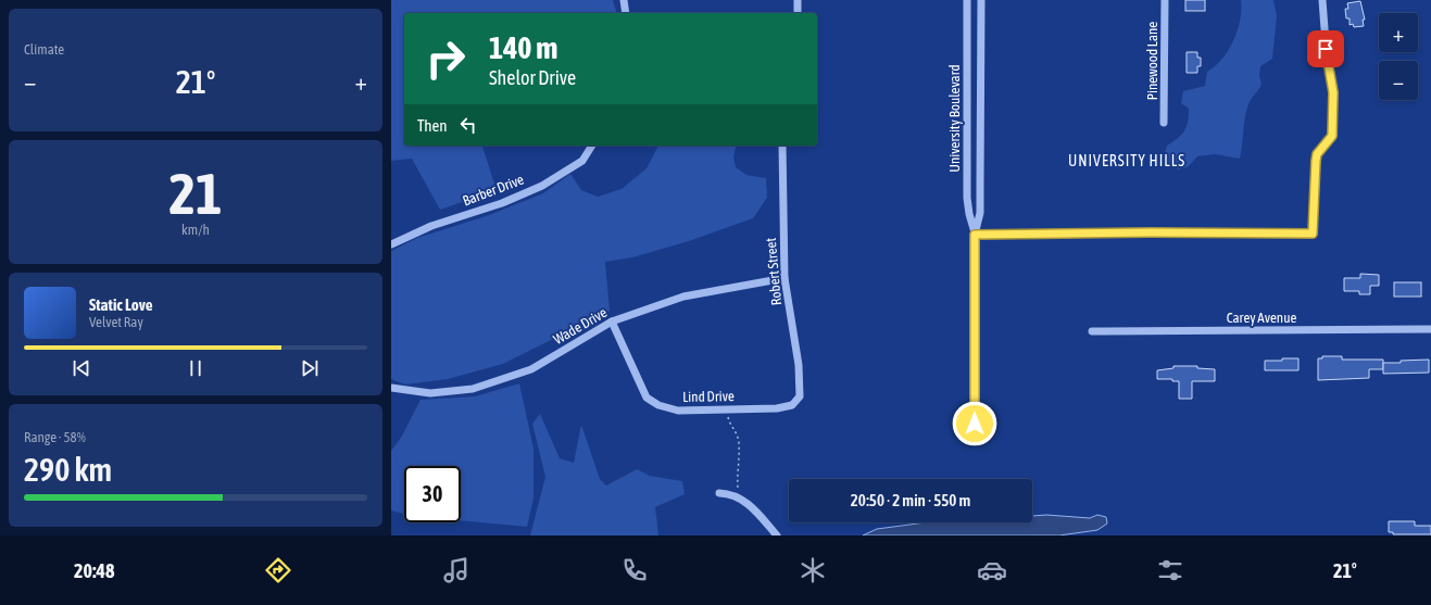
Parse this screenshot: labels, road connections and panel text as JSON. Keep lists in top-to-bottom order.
{
  "streets": {
    "street": [
      "Pinewood Lane",
      "University Boulevard",
      "Barber Drive",
      "Robert Street",
      "Carey Avenue",
      "Wade Drive",
      "Lind Drive"
    ]
  },
  "crossings": [
    ["Robert Street", "Wade Drive"],
    ["Robert Street", "Lind Drive"],
    ["Wade Drive", "Lind Drive"]
  ],
  "districts": ["UNIVERSITY HILLS"],
  "page": {
    "tile": [
      "Climate",
      ["21", "km/h"],
      ["Range · 58%", "290 km"]
    ],
    "map_buttons": ["+", "−"],
    "turn": ["140 m", "Shelor Drive"],
    "heat": ["−", "21°", "+"],
    "then": "Then",
    "song": ["Static Love", "Velvet Ray"],
    "limit": "30",
    "trip": "20:50 · 2 min · 550 m",
    "tabs": ["20:48", "21°"]
  }
}
